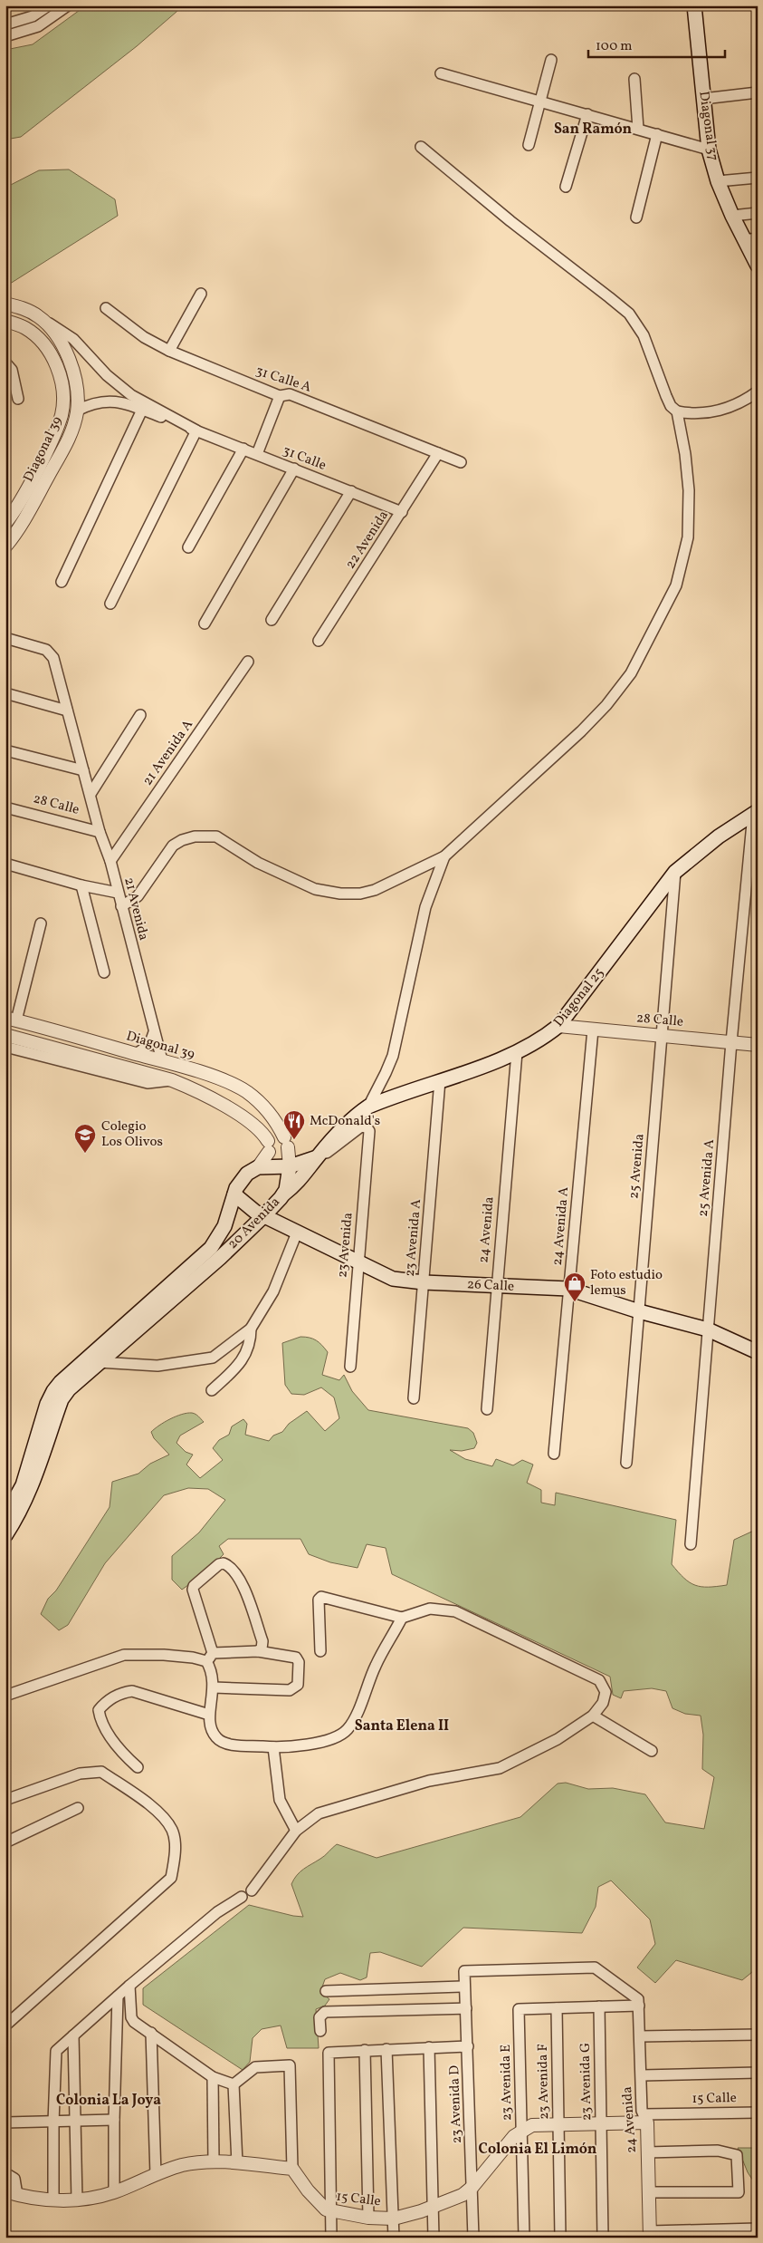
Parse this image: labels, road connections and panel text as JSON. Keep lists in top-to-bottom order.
{
  "streets": {
    "main road": [
      "Diagonal 37",
      "Diagonal 25",
      "20 Avenida",
      "26 Calle"
    ],
    "street": [
      "31 Calle A",
      "Diagonal 39",
      "31 Calle",
      "22 Avenida",
      "21 Avenida A",
      "28 Calle",
      "21 Avenida",
      "25 Avenida",
      "25 Avenida A",
      "24 Avenida A",
      "24 Avenida",
      "23 Avenida A",
      "23 Avenida",
      "23 Avenida F",
      "23 Avenida G",
      "23 Avenida E",
      "15 Calle",
      "23 Avenida D"
    ]
  },
  "crossings": [
    ["31 Calle A", "22 Avenida"],
    ["Diagonal 39", "31 Calle"],
    ["Diagonal 39", "21 Avenida"],
    ["Diagonal 39", "Diagonal 25"],
    ["Diagonal 39", "20 Avenida"],
    ["31 Calle", "22 Avenida"],
    ["21 Avenida A", "21 Avenida"],
    ["28 Calle", "21 Avenida"],
    ["28 Calle", "Diagonal 25"],
    ["28 Calle", "25 Avenida"],
    ["28 Calle", "25 Avenida A"],
    ["28 Calle", "24 Avenida A"],
    ["Diagonal 25", "25 Avenida"],
    ["Diagonal 25", "25 Avenida A"],
    ["Diagonal 25", "20 Avenida"],
    ["Diagonal 25", "24 Avenida"],
    ["Diagonal 25", "23 Avenida A"],
    ["Diagonal 25", "23 Avenida"],
    ["25 Avenida", "26 Calle"],
    ["25 Avenida A", "26 Calle"],
    ["20 Avenida", "26 Calle"],
    ["24 Avenida A", "26 Calle"],
    ["24 Avenida", "26 Calle"],
    ["24 Avenida", "15 Calle"],
    ["24 Avenida", "23 Avenida D"],
    ["23 Avenida A", "26 Calle"],
    ["23 Avenida", "26 Calle"],
    ["23 Avenida F", "23 Avenida E"],
    ["23 Avenida F", "15 Calle"],
    ["23 Avenida G", "15 Calle"],
    ["23 Avenida E", "15 Calle"],
    ["15 Calle", "23 Avenida D"]
  ],
  "districts": [
    "San Ramón",
    "Santa Elena II",
    "Colonia La Joya",
    "Colonia El Limón"
  ],
  "places": {
    "restaurant": ["McDonald's"],
    "school or university": ["Colegio Los Olivos"],
    "shop": ["Foto estudio lemus"]
  },
  "scale_bar": "100 m"
}
